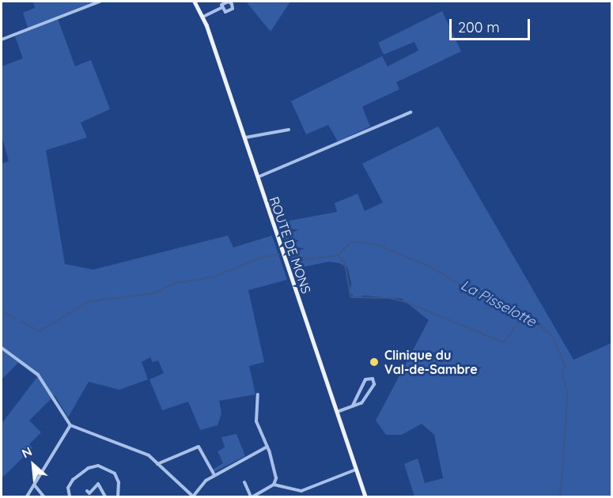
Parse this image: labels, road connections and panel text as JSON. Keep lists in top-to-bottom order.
{
  "streets": {
    "main road": ["ROUTE DE MONS"]
  },
  "water": ["La Pisselotte"],
  "places": ["Clinique du Val-de-Sambre"],
  "scale_bar": "200 m",
  "north": "top left"
}
